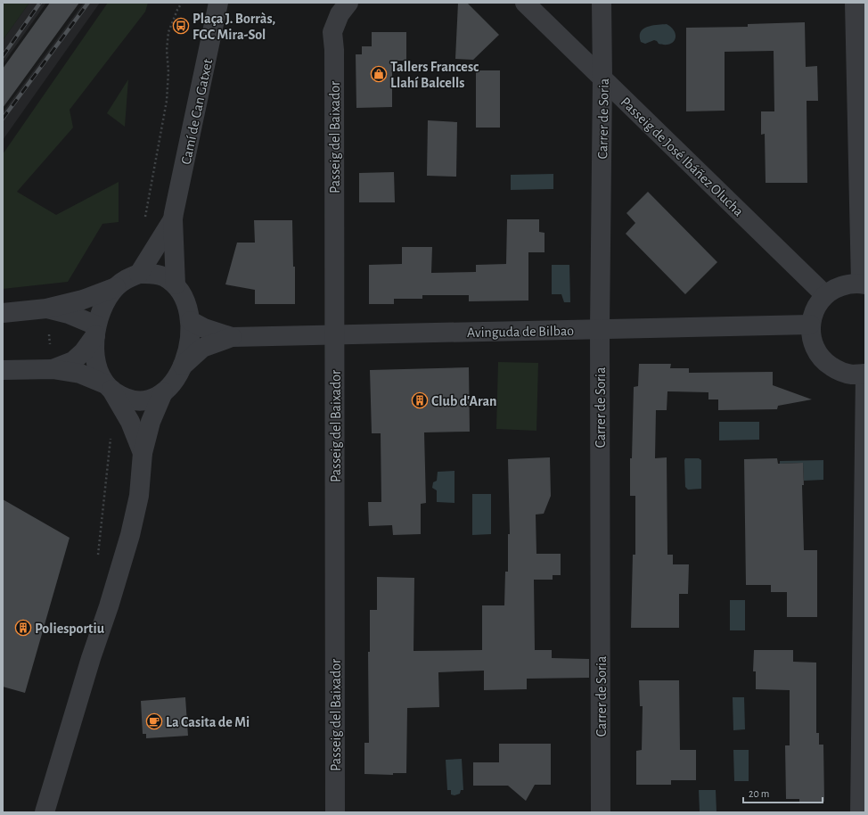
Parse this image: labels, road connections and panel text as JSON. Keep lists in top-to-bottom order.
{
  "streets": {
    "street": [
      "Camí de Can Gatxet",
      "Carrer de Soria",
      "Passeig del Baixador",
      "Passeig de José Ibáñez Olucha",
      "Avinguda de Bilbao"
    ]
  },
  "crossings": [
    ["Camí de Can Gatxet", "Avinguda de Bilbao"],
    ["Carrer de Soria", "Passeig de José Ibáñez Olucha"],
    ["Carrer de Soria", "Avinguda de Bilbao"],
    ["Passeig del Baixador", "Avinguda de Bilbao"]
  ],
  "places": {
    "bus stop": ["Plaça J. Borràs, FGC Mira-Sol"],
    "shop": ["Tallers Francesc Llahí Balcells"],
    "building": ["Club d'Aran", "Poliesportiu"],
    "cafe": ["La Casita de Mi"]
  },
  "scale_bar": "20 m"
}
